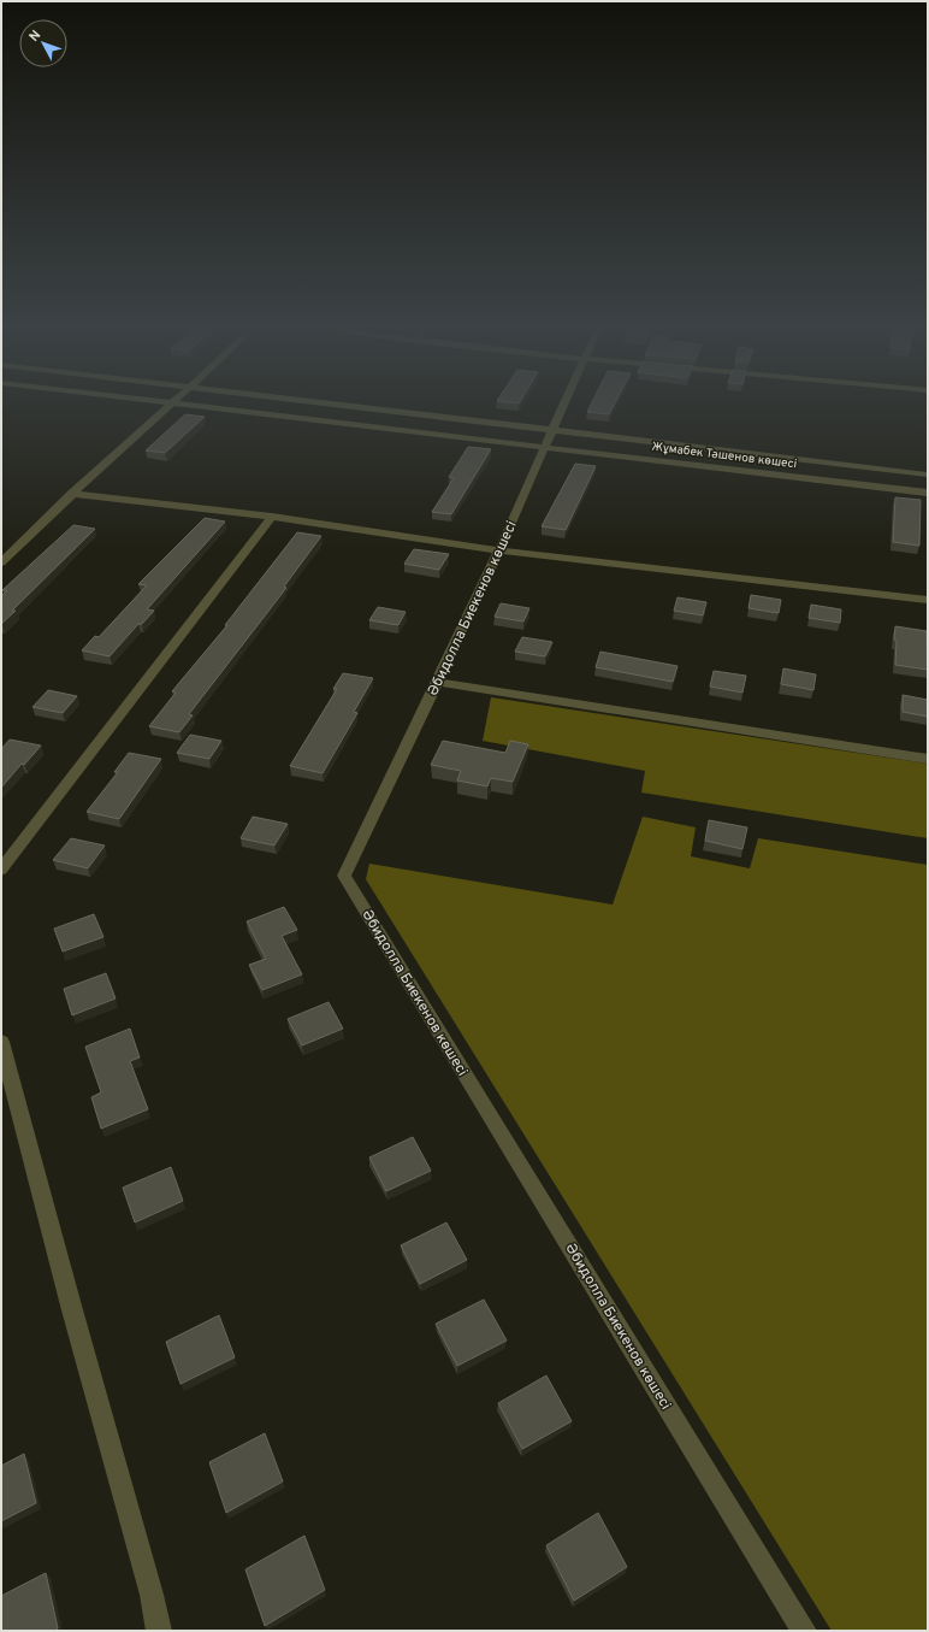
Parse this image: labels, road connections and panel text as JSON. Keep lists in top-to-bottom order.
{
  "streets": {
    "street": ["Жұмабек Тәшенов көшесі", "Әбидолла Биекенов көшесі"]
  },
  "crossings": [
    ["Жұмабек Тәшенов көшесі", "Әбидолла Биекенов көшесі"]
  ],
  "north": "top left"
}
